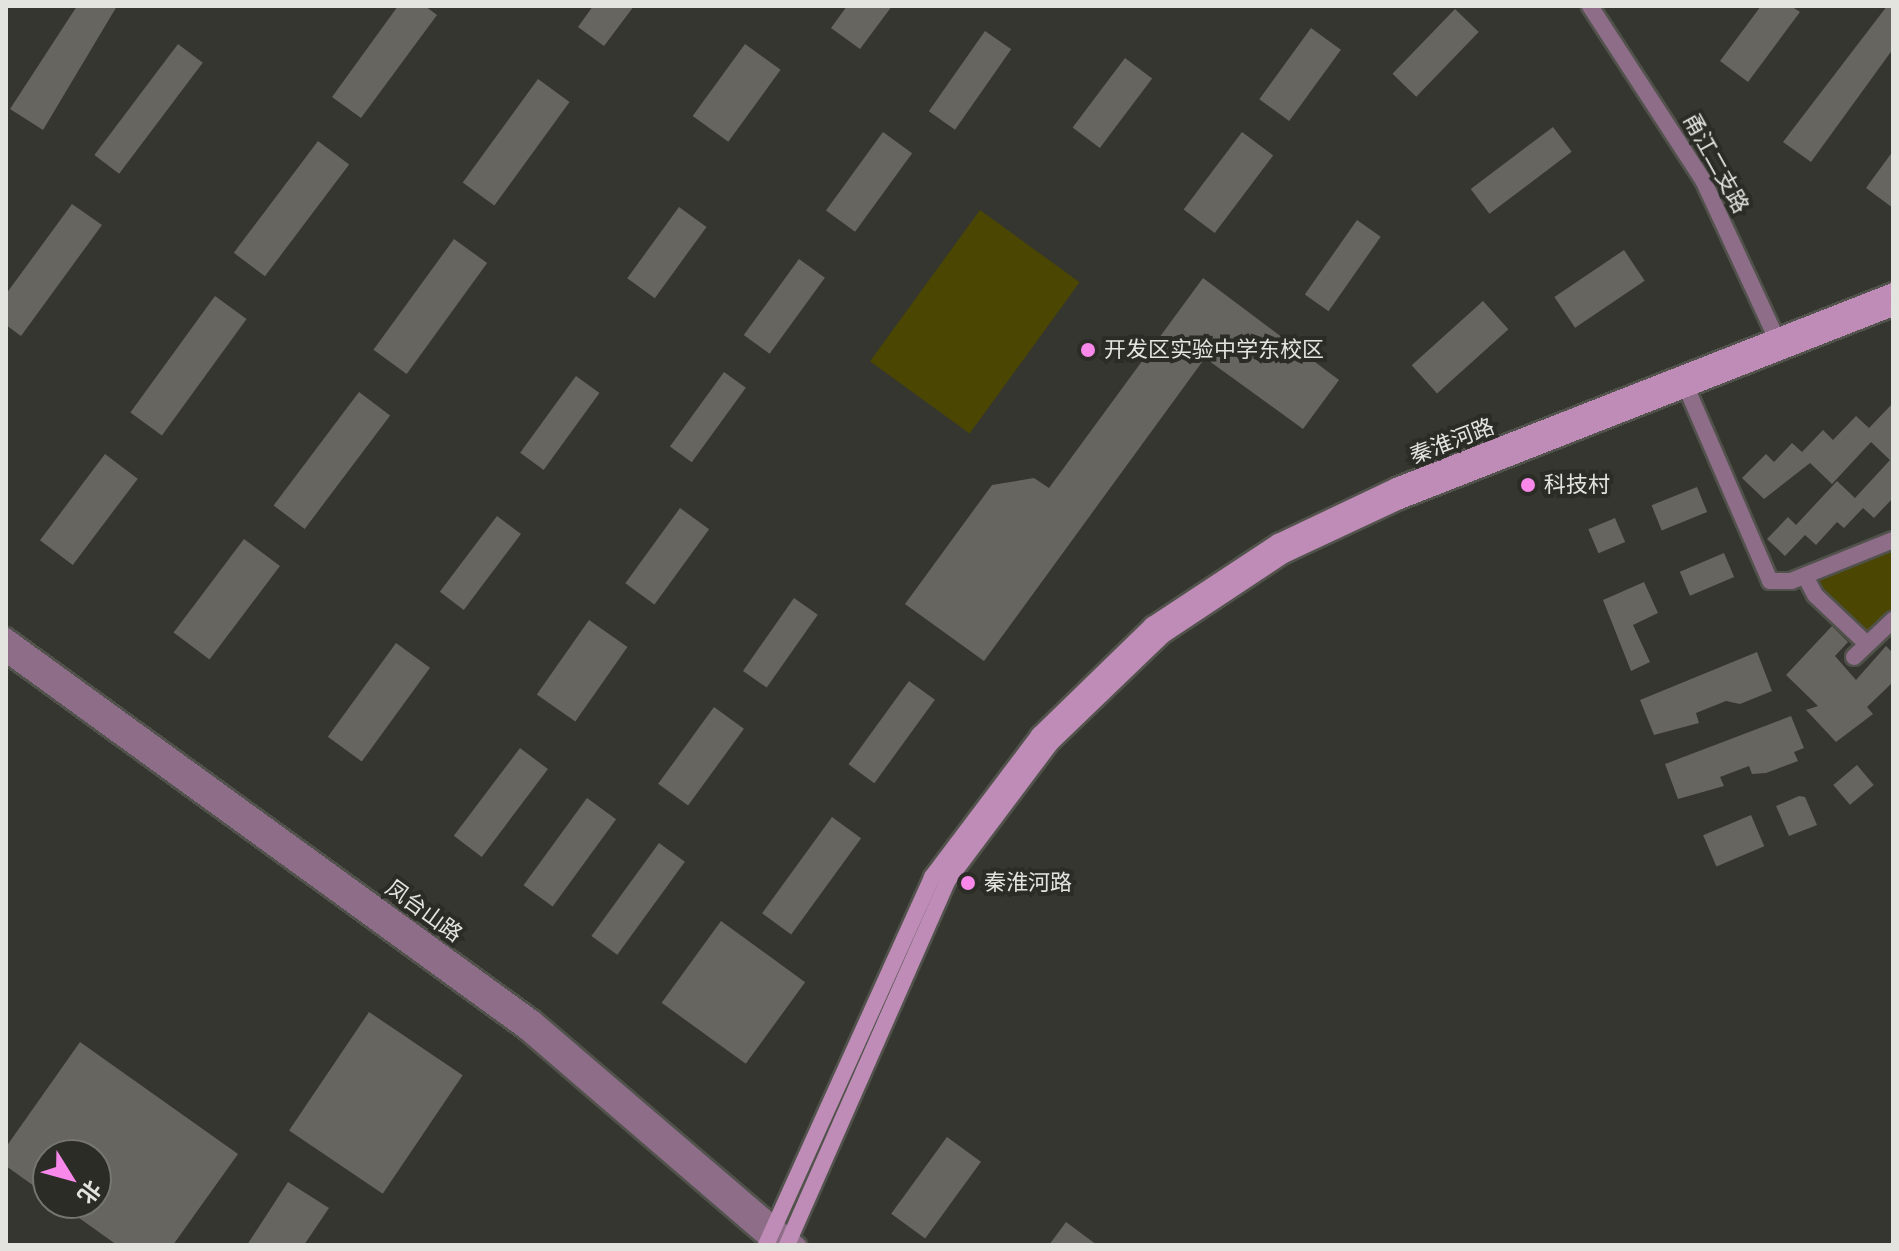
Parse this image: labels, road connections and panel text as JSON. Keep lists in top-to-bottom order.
{
  "streets": {
    "main road": ["秦淮河路"],
    "street": ["甬江二支路", "凤台山路"]
  },
  "crossings": [
    ["甬江二支路", "秦淮河路"],
    ["秦淮河路", "凤台山路"]
  ],
  "places": ["开发区实验中学东校区", "科技村", "秦淮河路"],
  "north": "bottom right"
}
